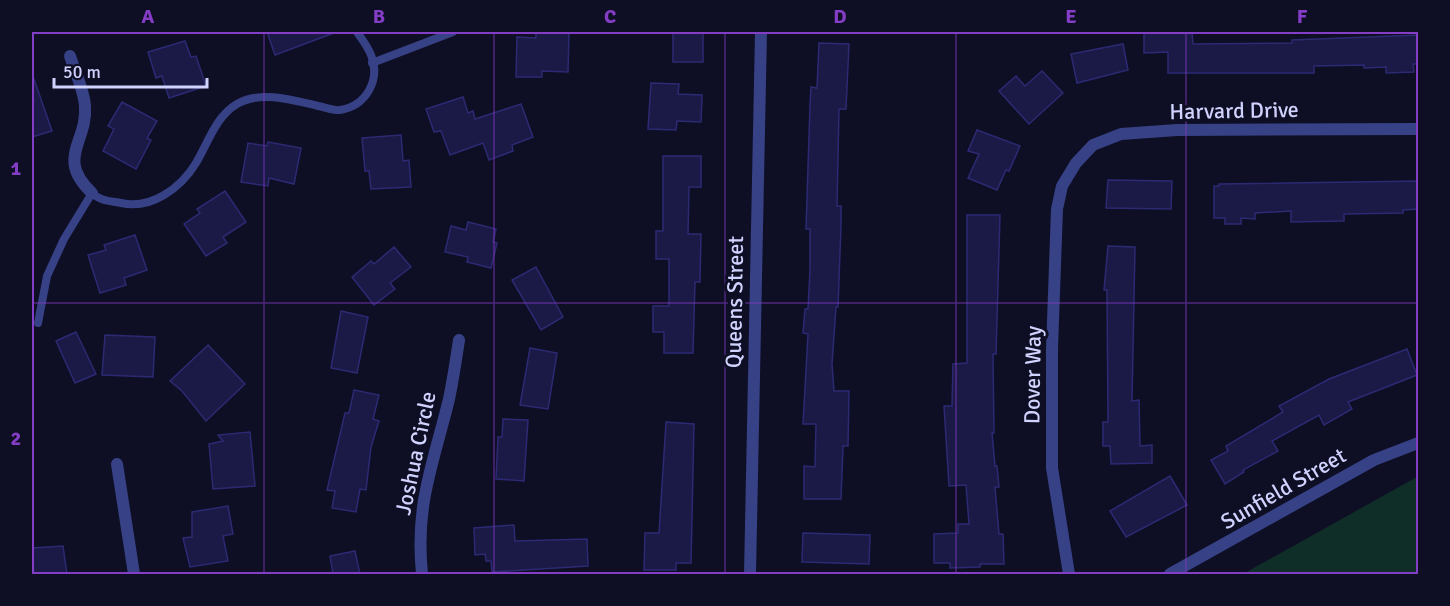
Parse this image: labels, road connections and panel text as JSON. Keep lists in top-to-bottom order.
{
  "streets": {
    "street": [
      "Harvard Drive",
      "Queens Street",
      "Dover Way",
      "Joshua Circle",
      "Sunfield Street"
    ]
  },
  "crossings": [
    ["Harvard Drive", "Dover Way"]
  ],
  "scale_bar": "50 m",
  "grid": {
    "columns": [
      "A",
      "B",
      "C",
      "D",
      "E",
      "F"
    ],
    "rows": ["1", "2"]
  }
}
